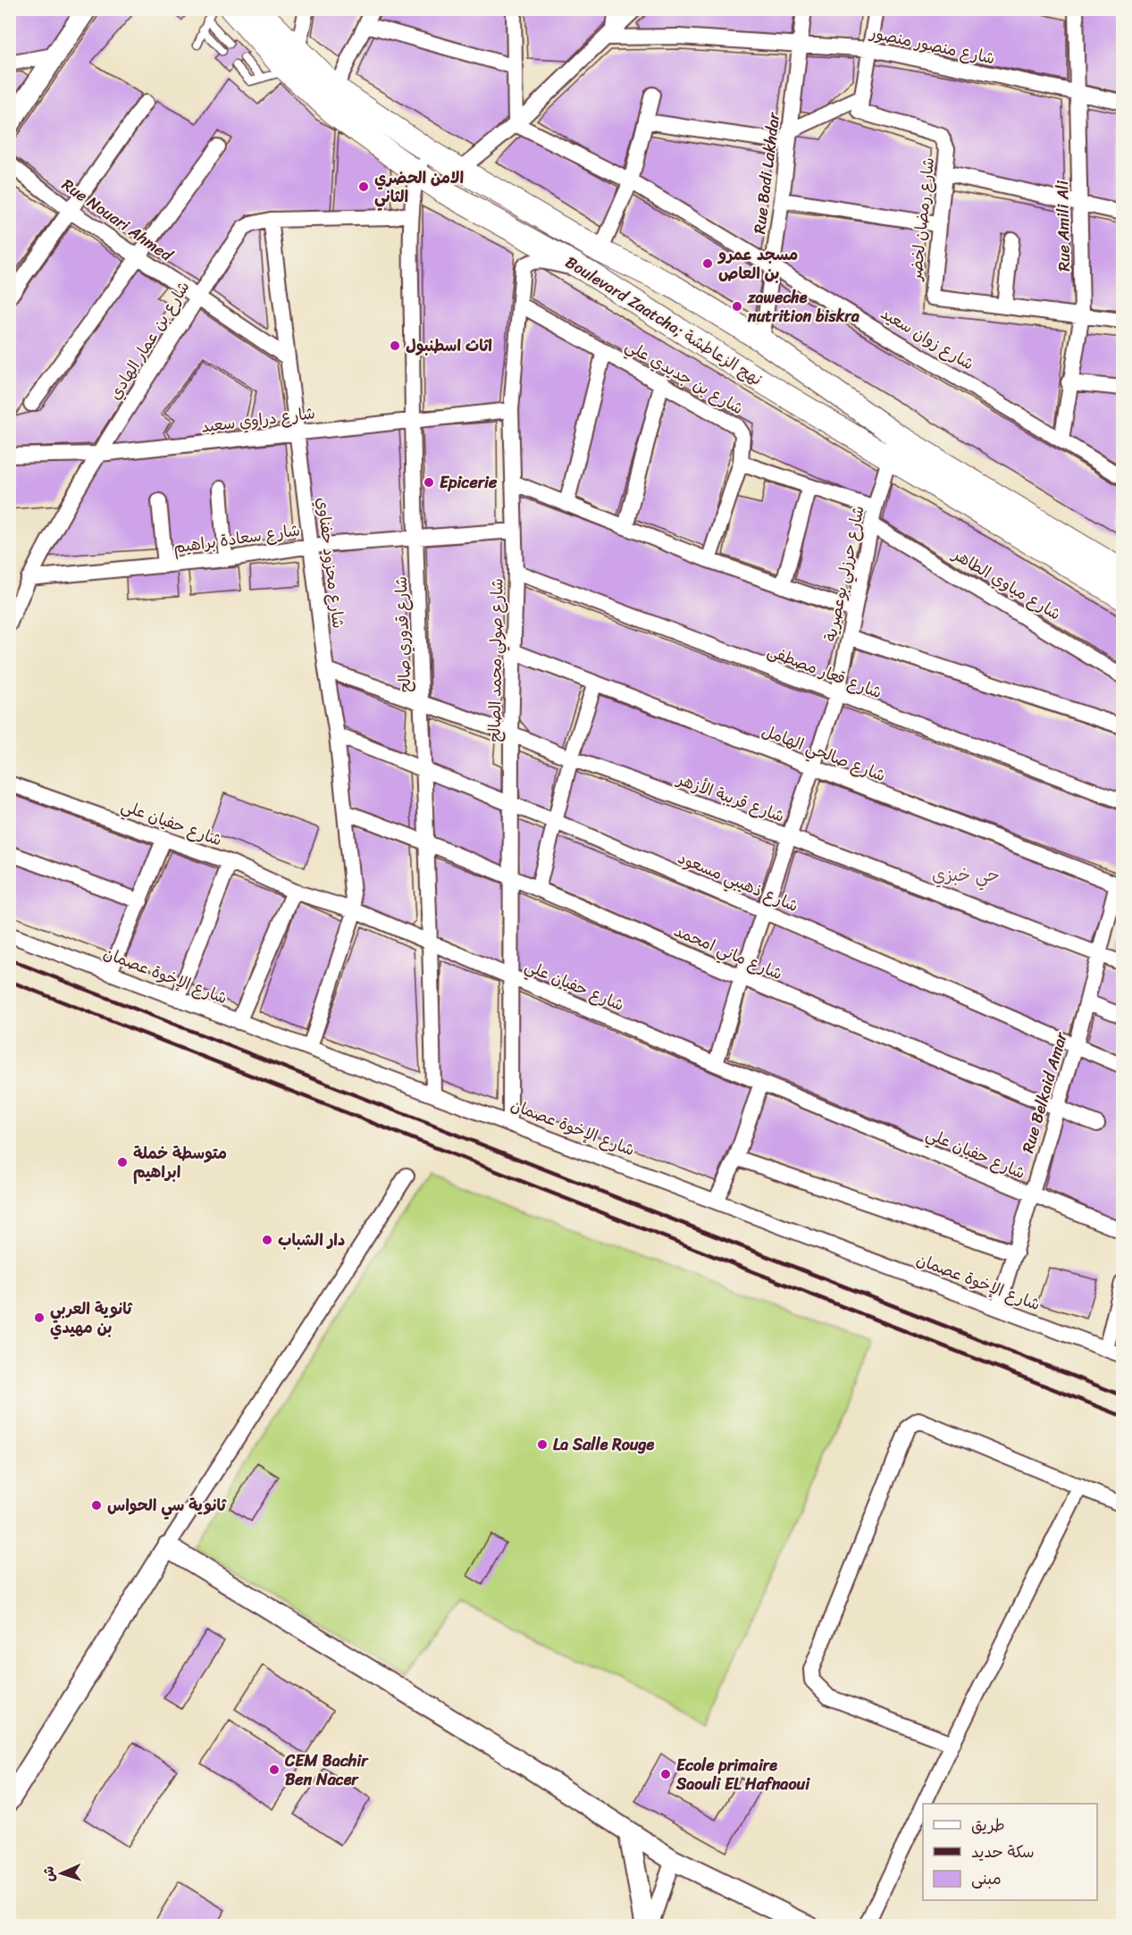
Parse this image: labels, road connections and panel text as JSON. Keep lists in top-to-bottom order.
{
  "streets": {
    "main road": ["Boulevard Zaatcha; نهج الزعاطشة"],
    "street": [
      "شارع منصور منصور",
      "Rue Badi Lakhdar",
      "شارع رمضان لخضر",
      "Rue Nouari Ahmed",
      "Rue Amili Ali",
      "شارع زوان سعيد",
      "شارع بن عمار الهادي",
      "شارع بن جديدي علي",
      "شارع دراوي سعيد",
      "شارع سعادة براهيم",
      "شارع محزود حفناوي",
      "شارع حرزلي بوعصرية",
      "شارع مياوي الطاهر",
      "شارع قدوري صالح",
      "شارع صولي محمد الصالح",
      "شارع قعار مصطفى",
      "شارع صالحي الهامل",
      "شارع قريبة الأزهر",
      "شارع حفيان علي",
      "شارع ذهيبي مسعود",
      "شارع ماني امحمد",
      "شارع الإخوة عصمان",
      "Rue Belkaid Amar"
    ]
  },
  "crossings": [
    ["شارع منصور منصور", "Rue Badi Lakhdar"],
    ["شارع منصور منصور", "Rue Amili Ali"],
    ["Rue Badi Lakhdar", "Boulevard Zaatcha; نهج الزعاطشة"],
    ["Rue Badi Lakhdar", "شارع زوان سعيد"],
    ["شارع رمضان لخضر", "Rue Amili Ali"],
    ["Rue Nouari Ahmed", "شارع بن عمار الهادي"],
    ["Rue Nouari Ahmed", "شارع محزود حفناوي"],
    ["Rue Amili Ali", "شارع زوان سعيد"],
    ["Boulevard Zaatcha; نهج الزعاطشة", "شارع حرزلي بوعصرية"],
    ["Boulevard Zaatcha; نهج الزعاطشة", "شارع قدوري صالح"],
    ["Boulevard Zaatcha; نهج الزعاطشة", "شارع صولي محمد الصالح"],
    ["شارع بن عمار الهادي", "شارع دراوي سعيد"],
    ["شارع بن عمار الهادي", "شارع سعادة براهيم"],
    ["شارع بن عمار الهادي", "شارع محزود حفناوي"],
    ["شارع بن عمار الهادي", "شارع قدوري صالح"],
    ["شارع بن جديدي علي", "شارع صولي محمد الصالح"],
    ["شارع دراوي سعيد", "شارع محزود حفناوي"],
    ["شارع دراوي سعيد", "شارع قدوري صالح"],
    ["شارع دراوي سعيد", "شارع صولي محمد الصالح"],
    ["شارع سعادة براهيم", "شارع محزود حفناوي"],
    ["شارع سعادة براهيم", "شارع قدوري صالح"],
    ["شارع سعادة براهيم", "شارع صولي محمد الصالح"],
    ["شارع محزود حفناوي", "شارع قريبة الأزهر"],
    ["شارع محزود حفناوي", "شارع حفيان علي"],
    ["شارع محزود حفناوي", "شارع ذهيبي مسعود"],
    ["شارع محزود حفناوي", "شارع ماني امحمد"],
    ["شارع حرزلي بوعصرية", "شارع مياوي الطاهر"],
    ["شارع حرزلي بوعصرية", "شارع قعار مصطفى"],
    ["شارع حرزلي بوعصرية", "شارع صالحي الهامل"],
    ["شارع حرزلي بوعصرية", "شارع قريبة الأزهر"],
    ["شارع حرزلي بوعصرية", "شارع حفيان علي"],
    ["شارع حرزلي بوعصرية", "شارع ذهيبي مسعود"],
    ["شارع حرزلي بوعصرية", "شارع ماني امحمد"],
    ["شارع قدوري صالح", "شارع قريبة الأزهر"],
    ["شارع قدوري صالح", "شارع حفيان علي"],
    ["شارع قدوري صالح", "شارع ذهيبي مسعود"],
    ["شارع قدوري صالح", "شارع ماني امحمد"],
    ["شارع قدوري صالح", "شارع الإخوة عصمان"],
    ["شارع صولي محمد الصالح", "شارع قعار مصطفى"],
    ["شارع صولي محمد الصالح", "شارع صالحي الهامل"],
    ["شارع صولي محمد الصالح", "شارع قريبة الأزهر"],
    ["شارع صولي محمد الصالح", "شارع حفيان علي"],
    ["شارع صولي محمد الصالح", "شارع ذهيبي مسعود"],
    ["شارع صولي محمد الصالح", "شارع ماني امحمد"],
    ["شارع صولي محمد الصالح", "شارع الإخوة عصمان"],
    ["شارع صالحي الهامل", "Rue Belkaid Amar"],
    ["شارع قريبة الأزهر", "Rue Belkaid Amar"],
    ["شارع حفيان علي", "Rue Belkaid Amar"],
    ["شارع ذهيبي مسعود", "Rue Belkaid Amar"],
    ["شارع ماني امحمد", "Rue Belkaid Amar"],
    ["شارع الإخوة عصمان", "Rue Belkaid Amar"]
  ],
  "districts": ["حي خبزي"],
  "places": [
    "الامن الحضري الثاني",
    "مسجد عمرو بن العاص",
    "zaweche nutrition biskra",
    "اثاث اسطنبول",
    "Epicerie",
    "متوسطة خملة ابراهيم",
    "دار الشباب",
    "ثانوية العربي بن مهيدي",
    "La Salle Rouge",
    "ثانوية سي الحواس",
    "CEM Bachir Ben Nacer",
    "Ecole primaire Saouli EL Hafnaoui"
  ],
  "legend": ["طريق", "سكة حديد", "مبنى"],
  "north": "left"
}
